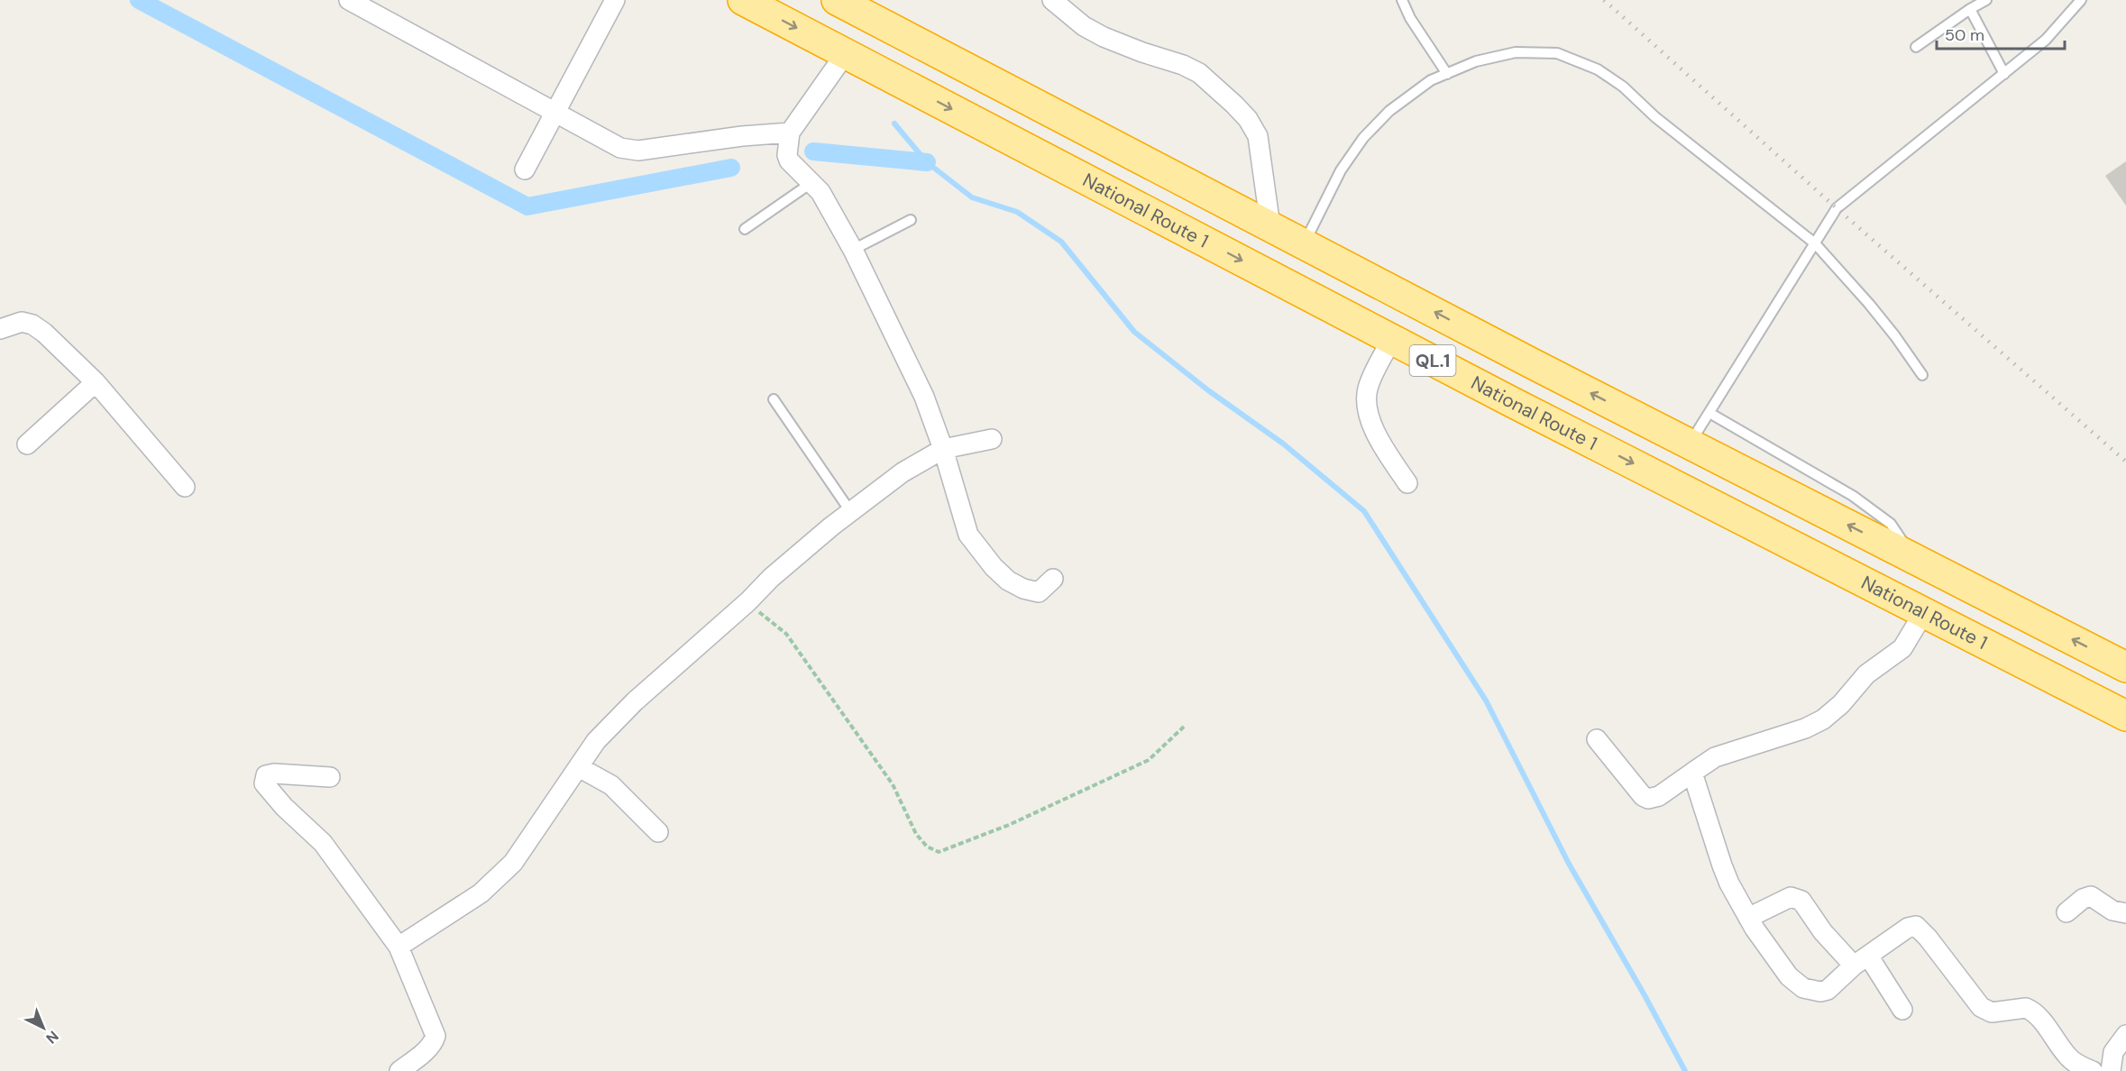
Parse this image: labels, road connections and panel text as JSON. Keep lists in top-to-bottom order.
{
  "streets": {
    "highway": ["National Route 1", "QL.1"]
  },
  "scale_bar": "50 m",
  "north": "bottom right"
}
